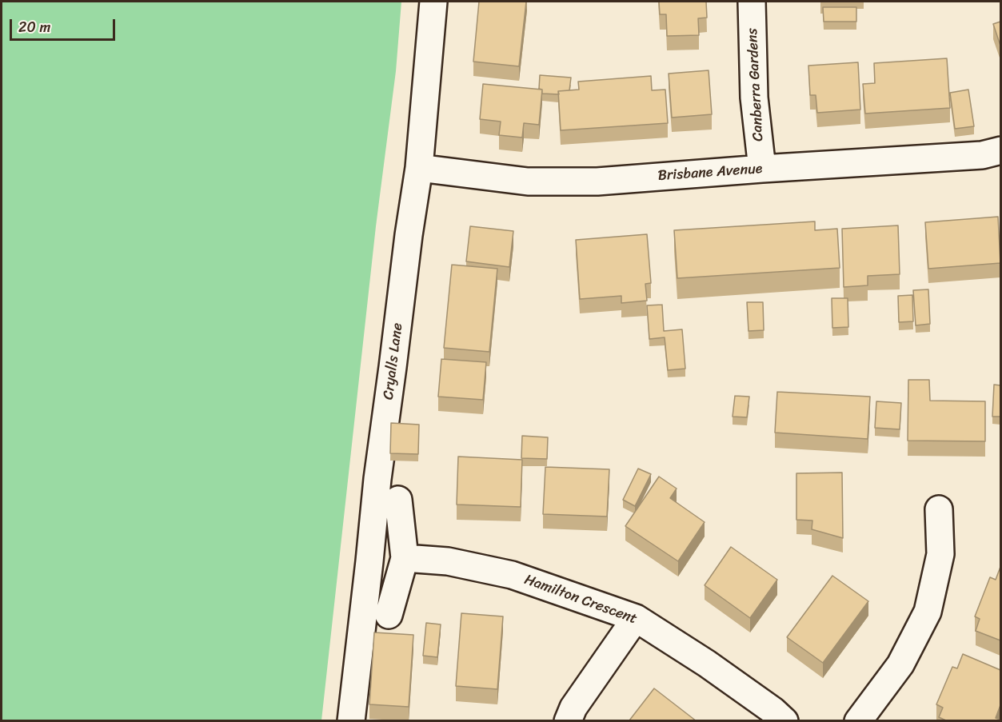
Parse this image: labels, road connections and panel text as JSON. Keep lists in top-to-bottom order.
{
  "streets": {
    "street": [
      "Canberra Gardens",
      "Brisbane Avenue",
      "Cryalls Lane",
      "Hamilton Crescent"
    ]
  },
  "crossings": [
    ["Canberra Gardens", "Brisbane Avenue"],
    ["Brisbane Avenue", "Cryalls Lane"]
  ],
  "scale_bar": "20 m"
}
